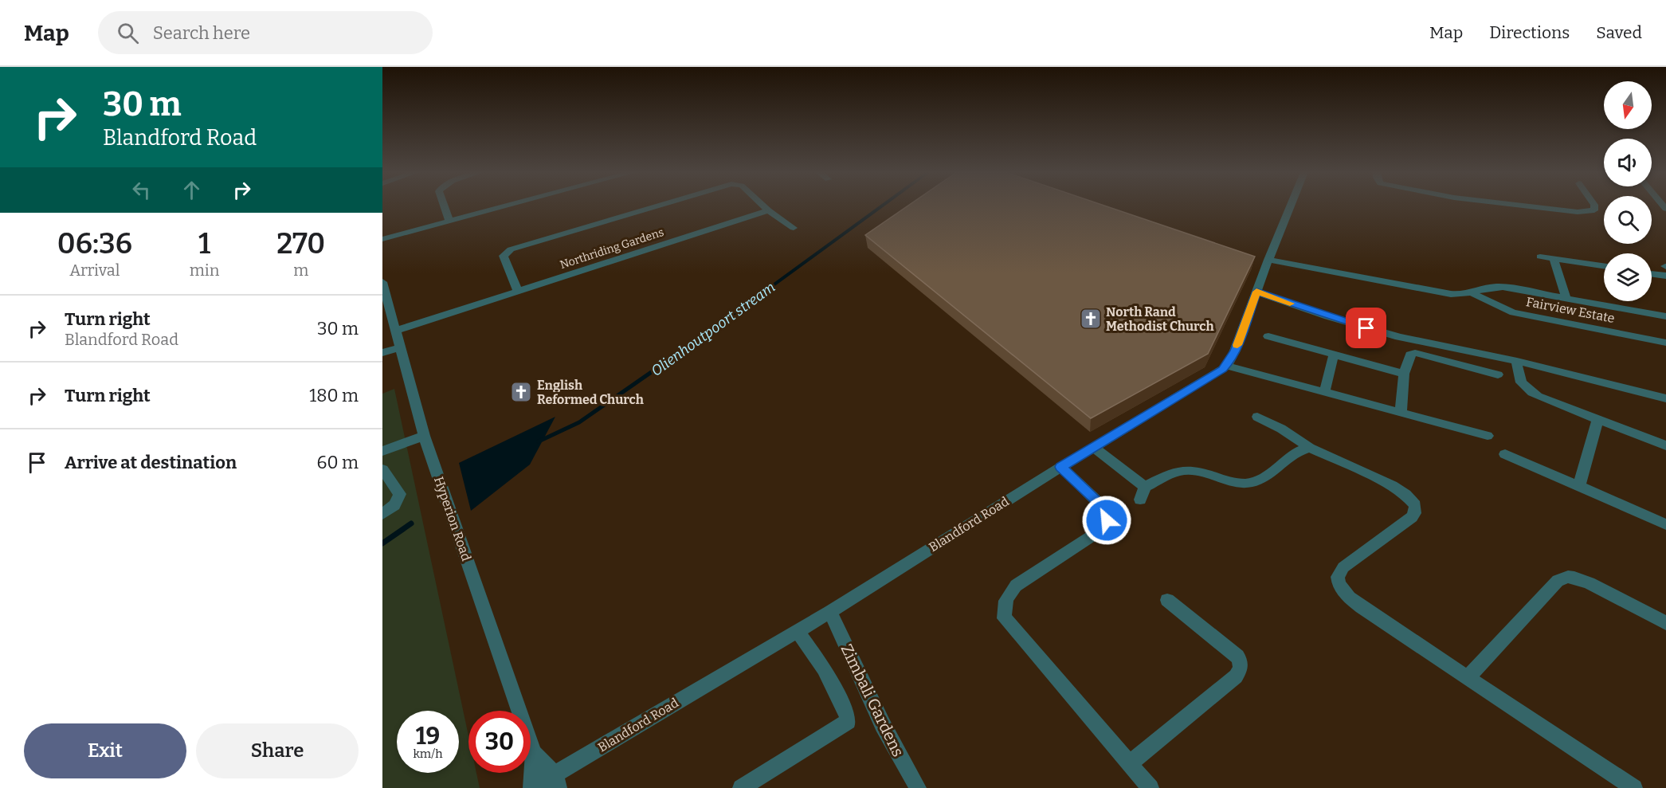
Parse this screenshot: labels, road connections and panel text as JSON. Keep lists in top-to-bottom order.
{
  "streets": {
    "street": [
      "Northriding Gardens",
      "Fairview Estate",
      "Hyperion Road",
      "Blandford Road",
      "Zimbali Gardens"
    ]
  },
  "crossings": [
    ["Northriding Gardens", "Hyperion Road"],
    ["Hyperion Road", "Blandford Road"],
    ["Blandford Road", "Zimbali Gardens"]
  ],
  "water": ["Olienhoutpoort stream"],
  "places": {
    "church": ["North Rand Methodist Church", "English Reformed Church"]
  },
  "north": "bottom",
  "page": {
    "header": "Map",
    "search": "Search here",
    "nav": ["Map", "Directions", "Saved"],
    "turn": ["30 m", "Blandford Road"],
    "eta": [
      "06:36",
      "Arrival",
      "1",
      "min",
      "270",
      "m"
    ],
    "list": [
      {
        "name": "Turn right",
        "note": "Blandford Road",
        "value": "30 m"
      },
      {
        "name": "Turn right",
        "value": "180 m"
      },
      {
        "name": "Arrive at destination",
        "value": "60 m"
      }
    ],
    "speed": "19 km/h",
    "limit": "30",
    "buttons": ["Exit", "Share"]
  }
}
